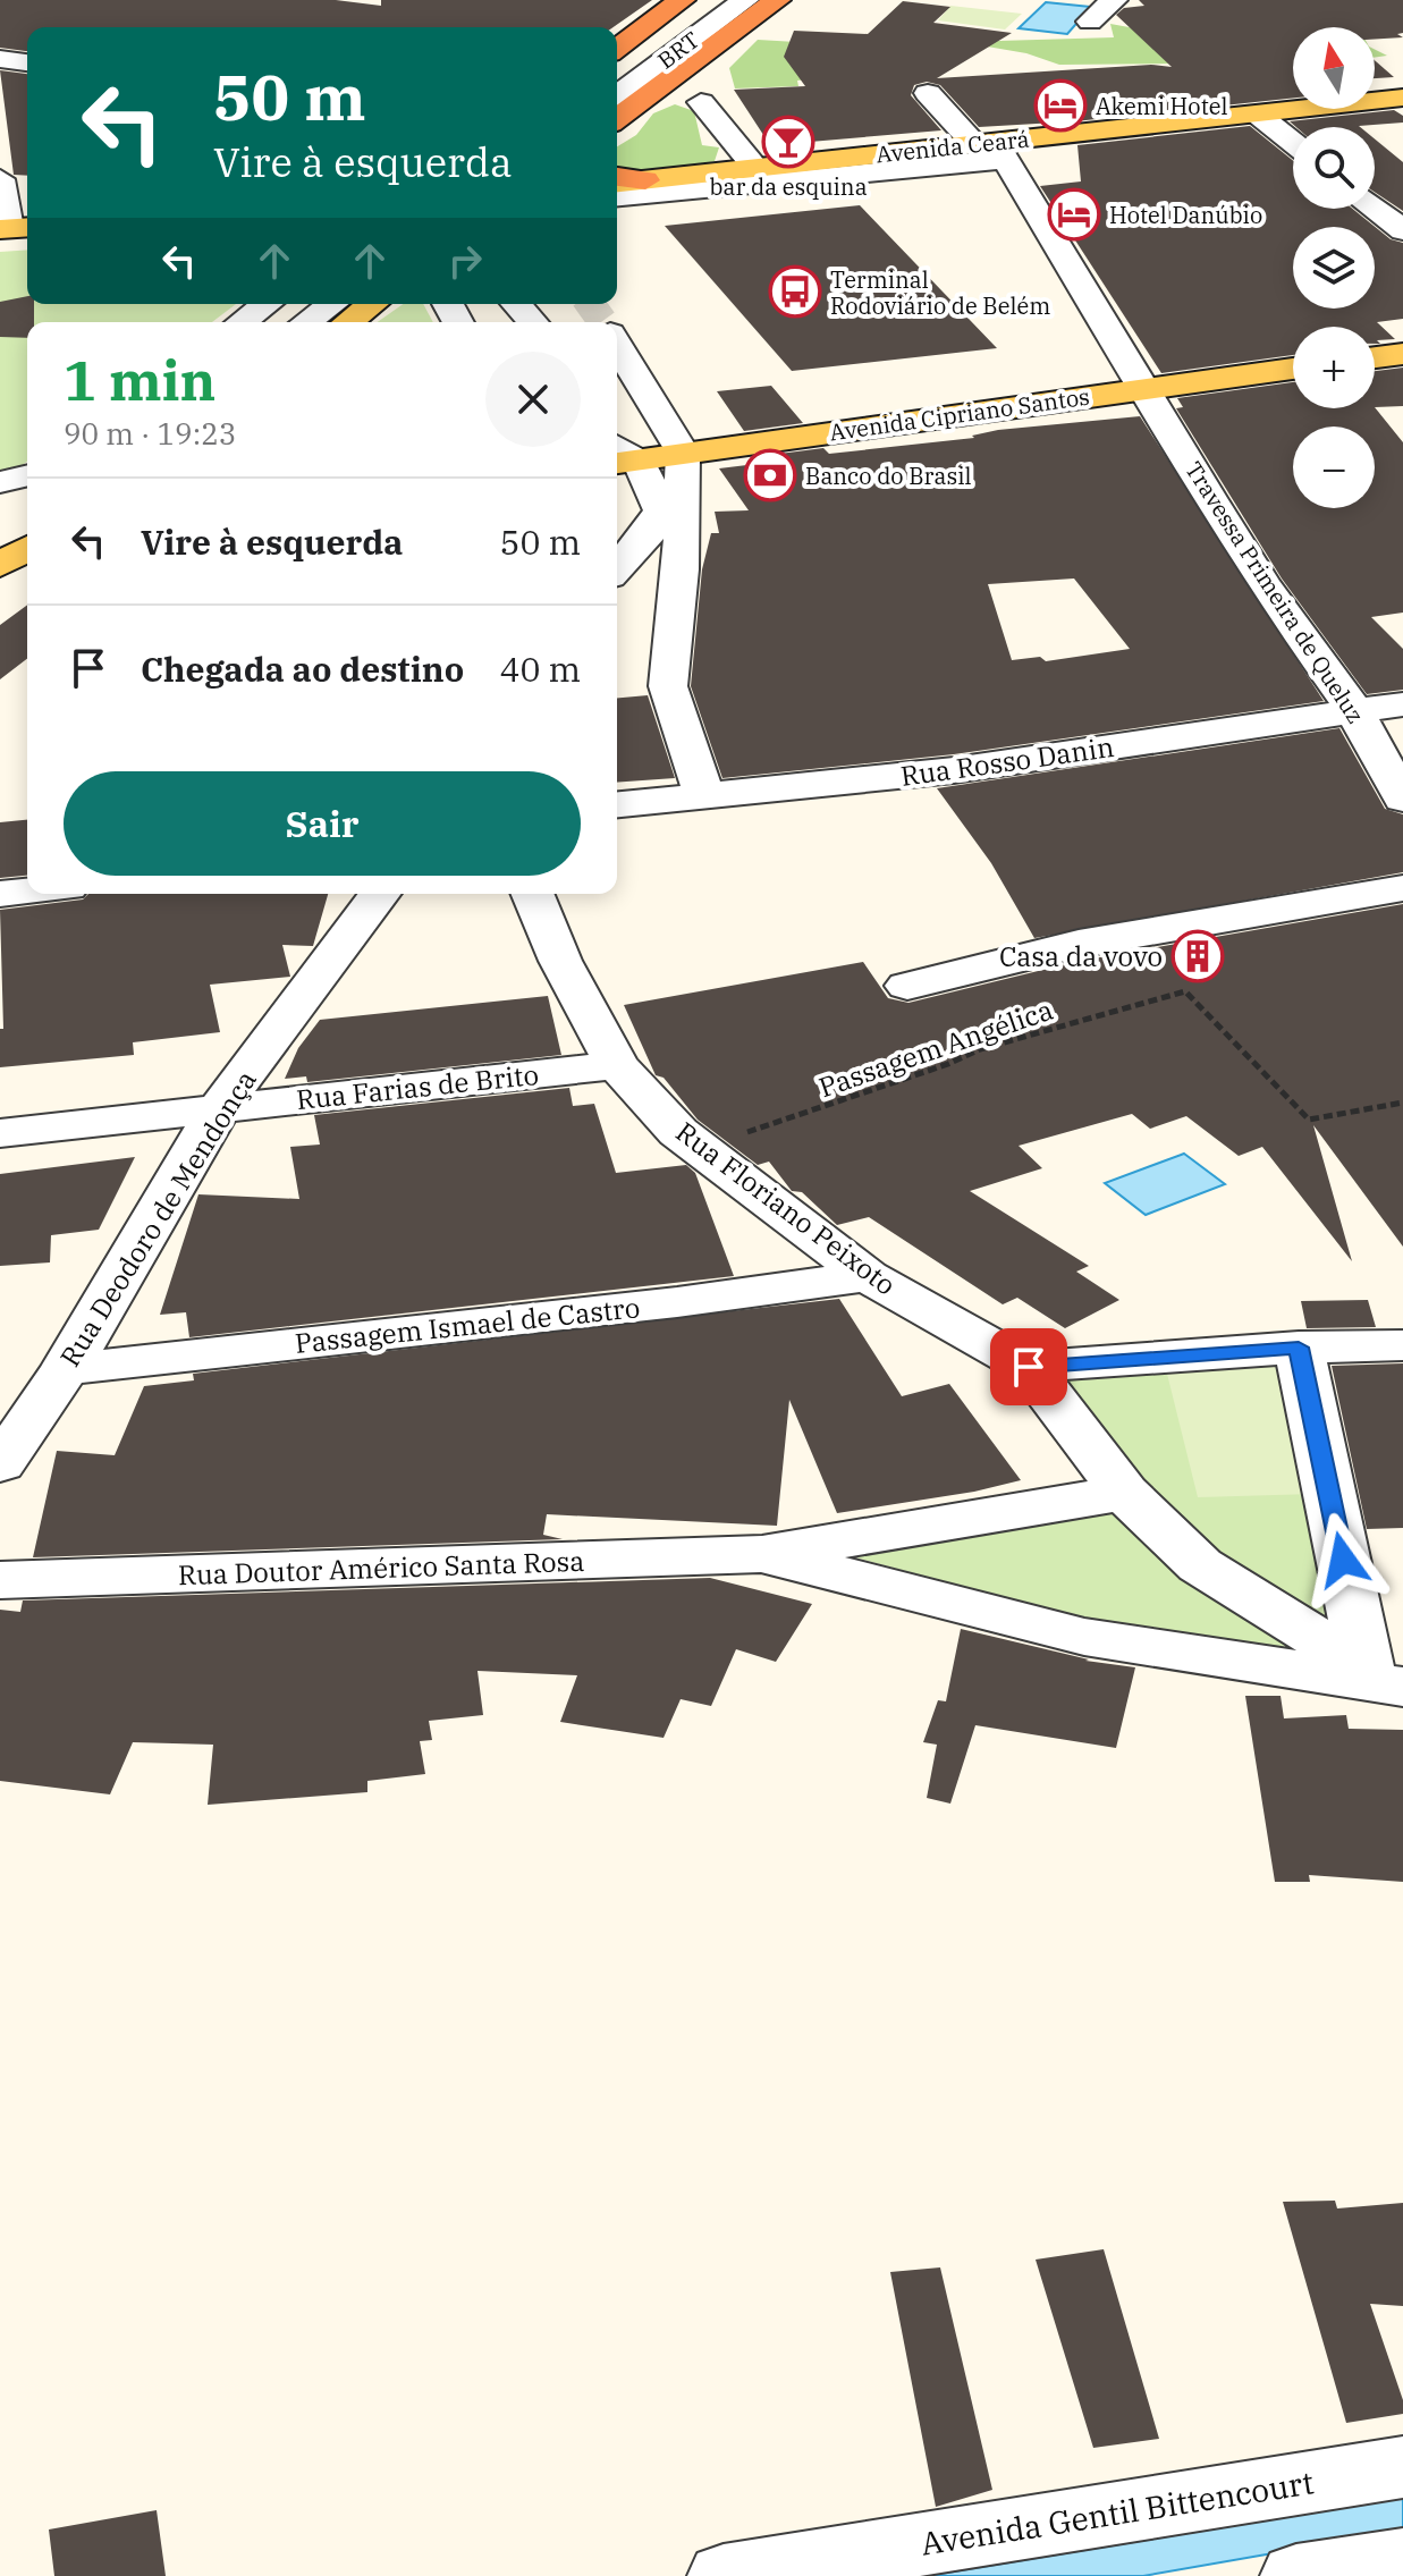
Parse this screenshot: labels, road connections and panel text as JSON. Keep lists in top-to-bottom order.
{
  "streets": {
    "main road": ["Avenida Ceará", "Avenida Cipriano Santos"],
    "street": [
      "BRT",
      "Travessa Primeira de Queluz",
      "Rua Rosso Danin",
      "Rua Farias de Brito",
      "Rua Floriano Peixoto",
      "Rua Deodoro de Mendonça",
      "Passagem Ismael de Castro",
      "Rua Doutor Américo Santa Rosa",
      "Avenida Gentil Bittencourt"
    ],
    "path": ["Passagem Angélica"]
  },
  "crossings": [
    ["Avenida Ceará", "Travessa Primeira de Queluz"],
    ["Avenida Cipriano Santos", "Travessa Primeira de Queluz"],
    ["Travessa Primeira de Queluz", "Rua Rosso Danin"],
    ["Passagem Angélica", "Rua Floriano Peixoto"],
    ["Rua Farias de Brito", "Rua Floriano Peixoto"],
    ["Rua Farias de Brito", "Rua Deodoro de Mendonça"],
    ["Rua Floriano Peixoto", "Passagem Ismael de Castro"],
    ["Rua Floriano Peixoto", "Rua Doutor Américo Santa Rosa"],
    ["Rua Deodoro de Mendonça", "Passagem Ismael de Castro"]
  ],
  "places": {
    "hotel": ["Akemi Hotel", "Hotel Danúbio"],
    "bar": ["bar da esquina"],
    "bus stop": ["Terminal Rodoviário de Belém"],
    "bank": ["Banco do Brasil"],
    "building": ["Casa da vovo"]
  },
  "north": "top",
  "page": {
    "map_buttons": ["+", "−"],
    "turn": ["50 m", "Vire à esquerda"],
    "heading": ["1 min", "90 m · 19:23"],
    "list": [
      {
        "name": "Vire à esquerda",
        "value": "50 m"
      },
      {
        "name": "Chegada ao destino",
        "value": "40 m"
      }
    ],
    "buttons": "Sair"
  }
}
